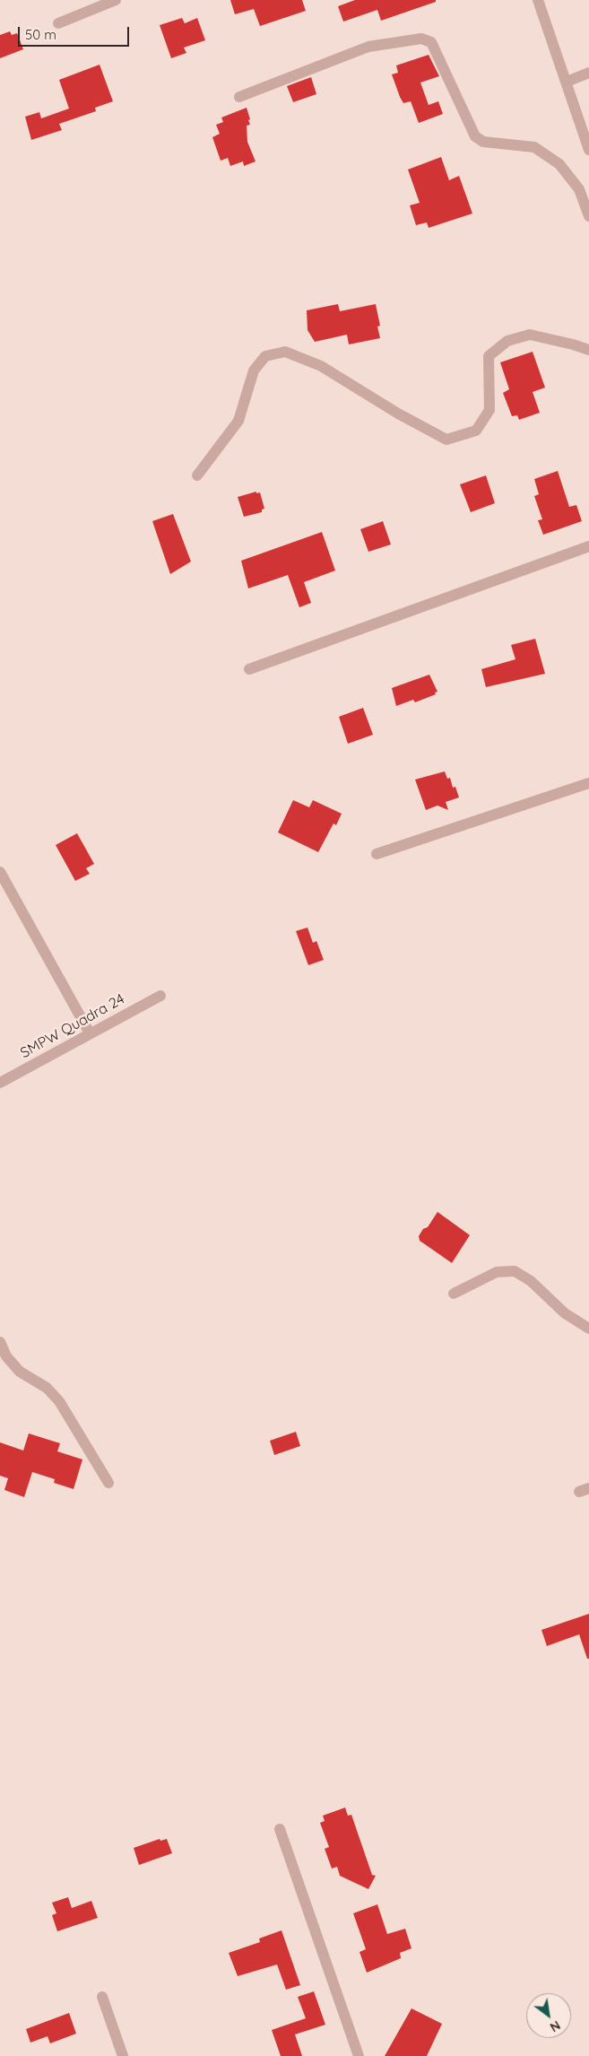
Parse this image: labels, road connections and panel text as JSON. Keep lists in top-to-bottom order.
{
  "streets": {
    "street": ["SMPW Quadra 24"]
  },
  "scale_bar": "50 m",
  "north": "bottom right"
}
